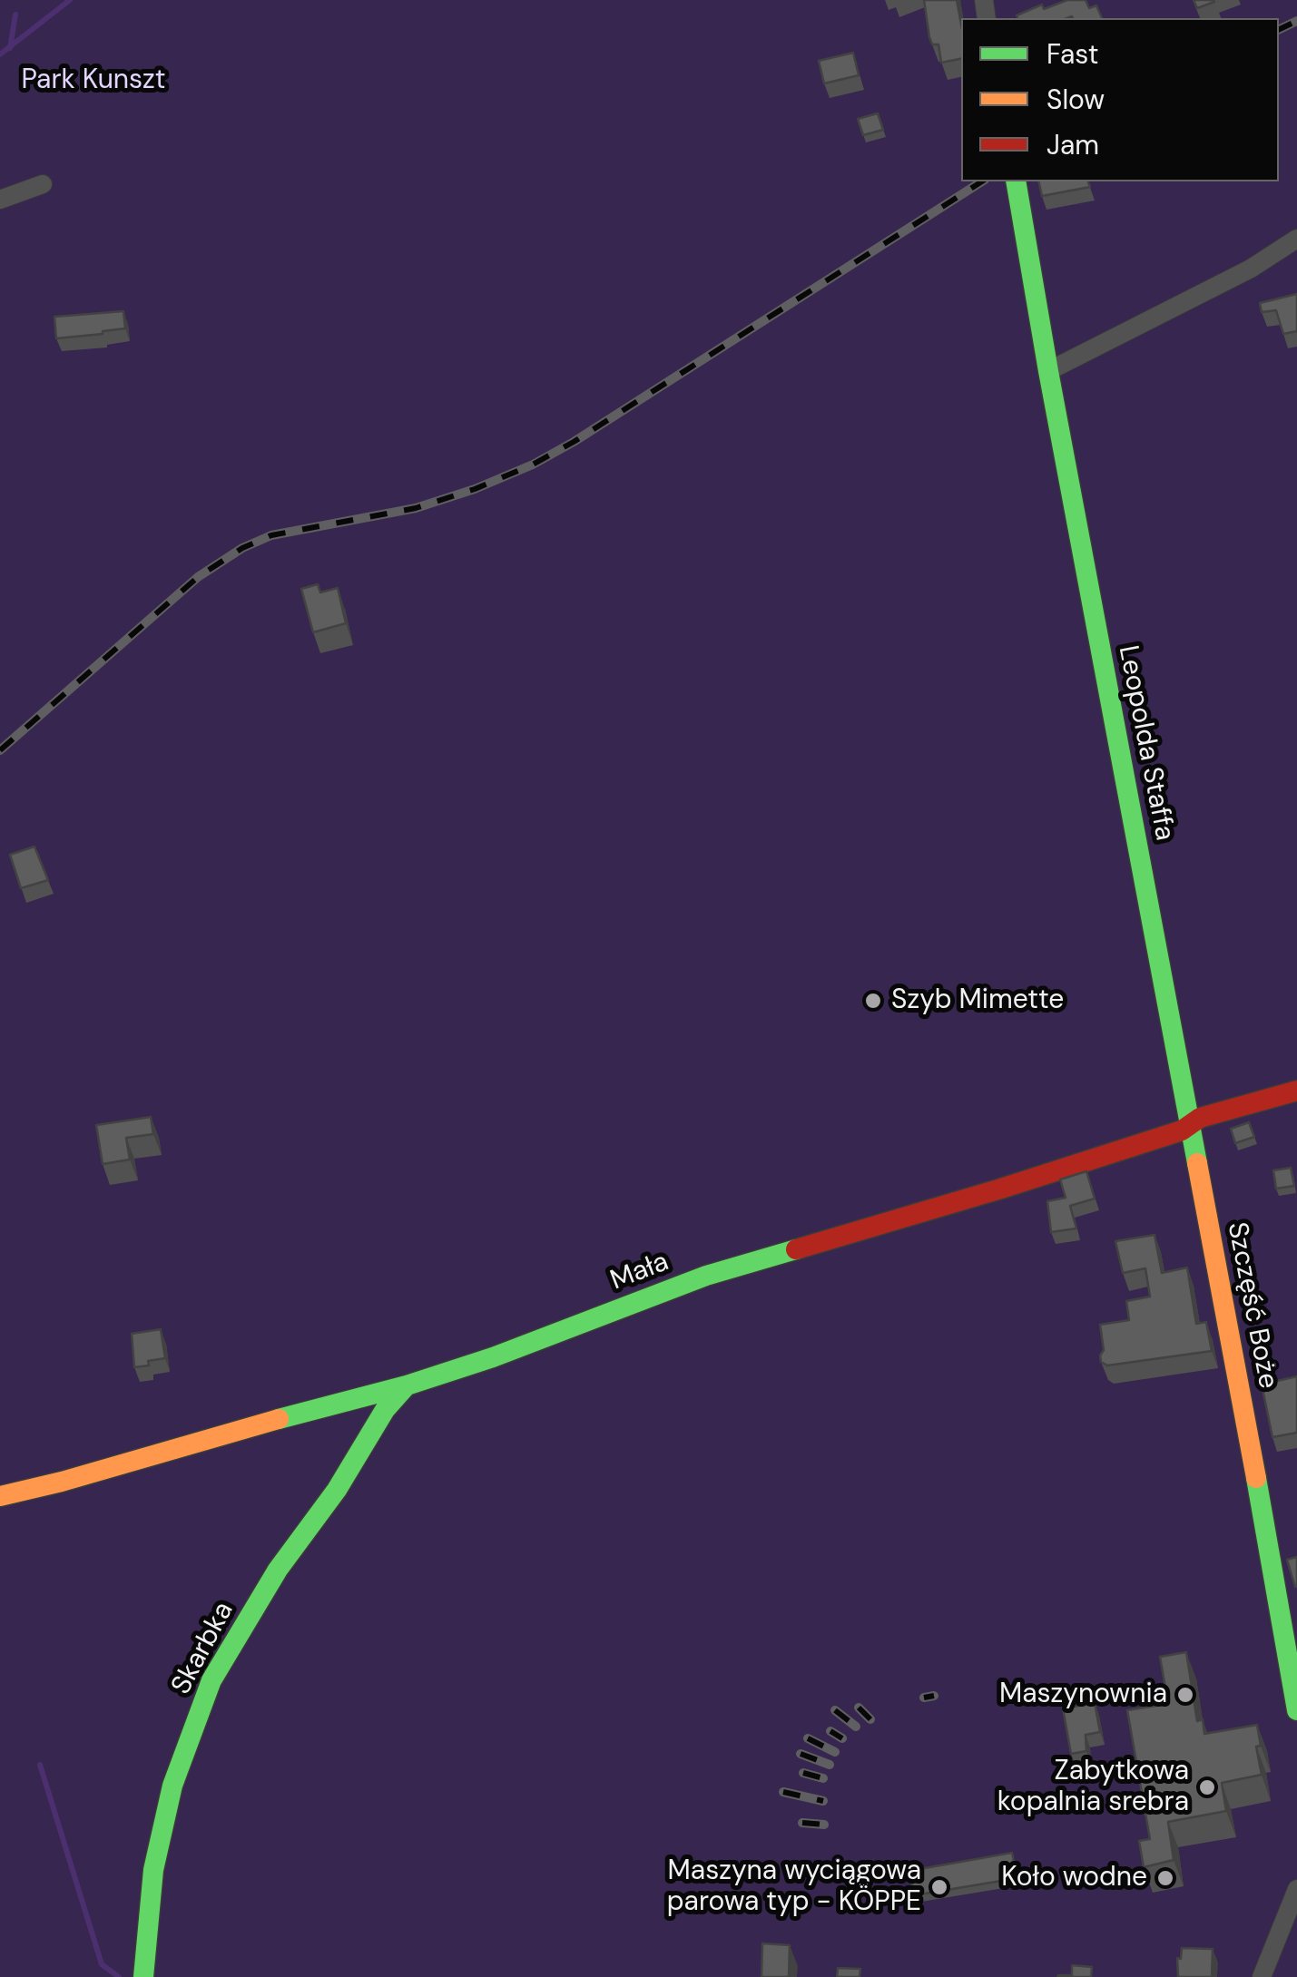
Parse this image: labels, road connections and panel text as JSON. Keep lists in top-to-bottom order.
{
  "streets": {
    "street": [
      "Leopolda Staffa",
      "Mała",
      "Szczęść Boże",
      "Skarbka"
    ]
  },
  "crossings": [
    ["Leopolda Staffa", "Mała"],
    ["Leopolda Staffa", "Szczęść Boże"],
    ["Mała", "Szczęść Boże"],
    ["Mała", "Skarbka"]
  ],
  "parks": ["Park Kunszt"],
  "places": [
    "Szyb Mimette",
    "Maszynownia",
    "Zabytkowa kopalnia srebra",
    "Koło wodne",
    "Maszyna wyciągowa parowa typ - KÖPPE"
  ],
  "legend": ["Fast", "Slow", "Jam"]
}
